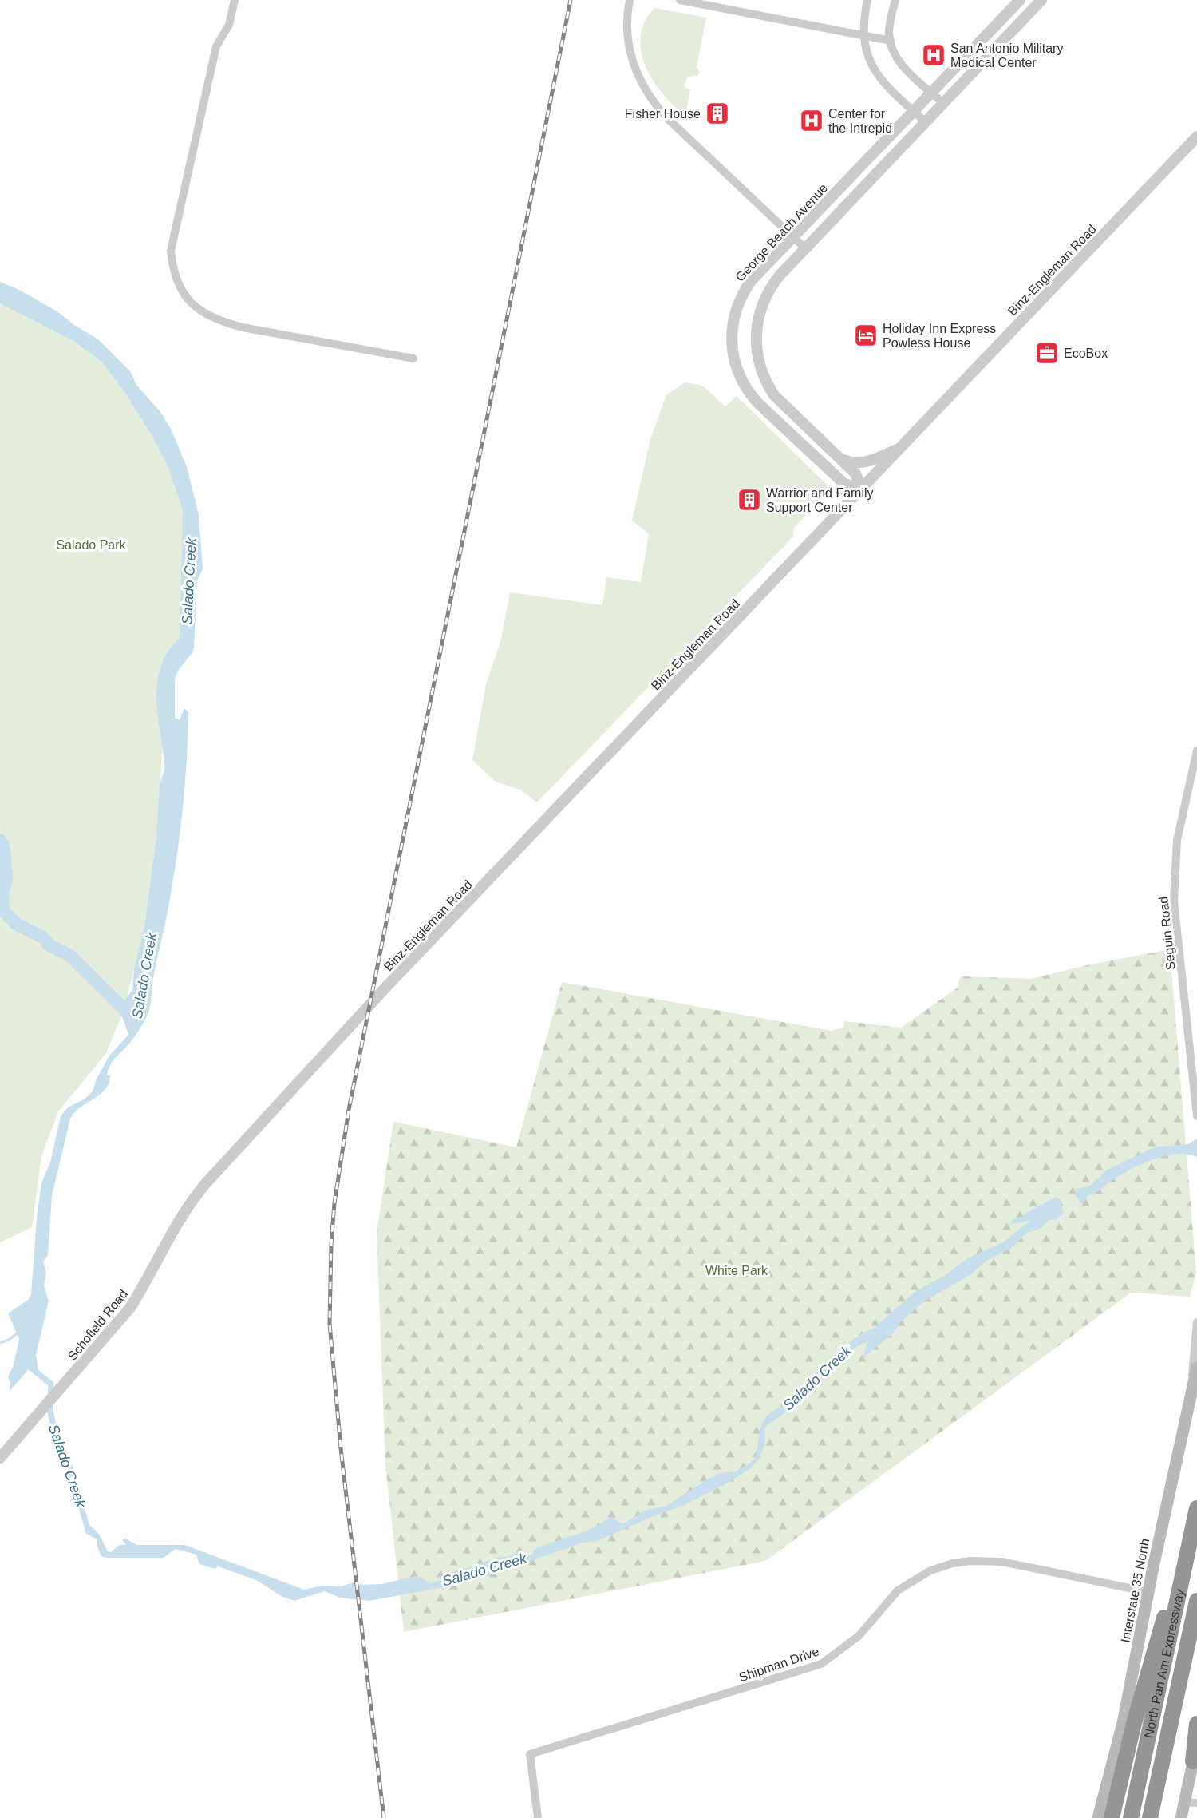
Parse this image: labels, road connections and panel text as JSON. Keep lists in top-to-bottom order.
{
  "streets": {
    "highway": ["North Pan Am Expressway"],
    "main road": ["Interstate 35 North"],
    "street": [
      "George Beach Avenue",
      "Binz-Engleman Road",
      "Seguin Road",
      "Schofield Road",
      "Shipman Drive"
    ]
  },
  "crossings": [
    ["George Beach Avenue", "Binz-Engleman Road"],
    ["Binz-Engleman Road", "Schofield Road"],
    ["Interstate 35 North", "Shipman Drive"]
  ],
  "water": ["Salado Creek"],
  "parks": ["Salado Park", "White Park"],
  "places": {
    "hospital": ["San Antonio Military Medical Center", "Center for the Intrepid"],
    "building": ["Fisher House", "Warrior and Family Support Center"],
    "hotel": ["Holiday Inn Express Powless House"],
    "office": ["EcoBox"]
  }
}
